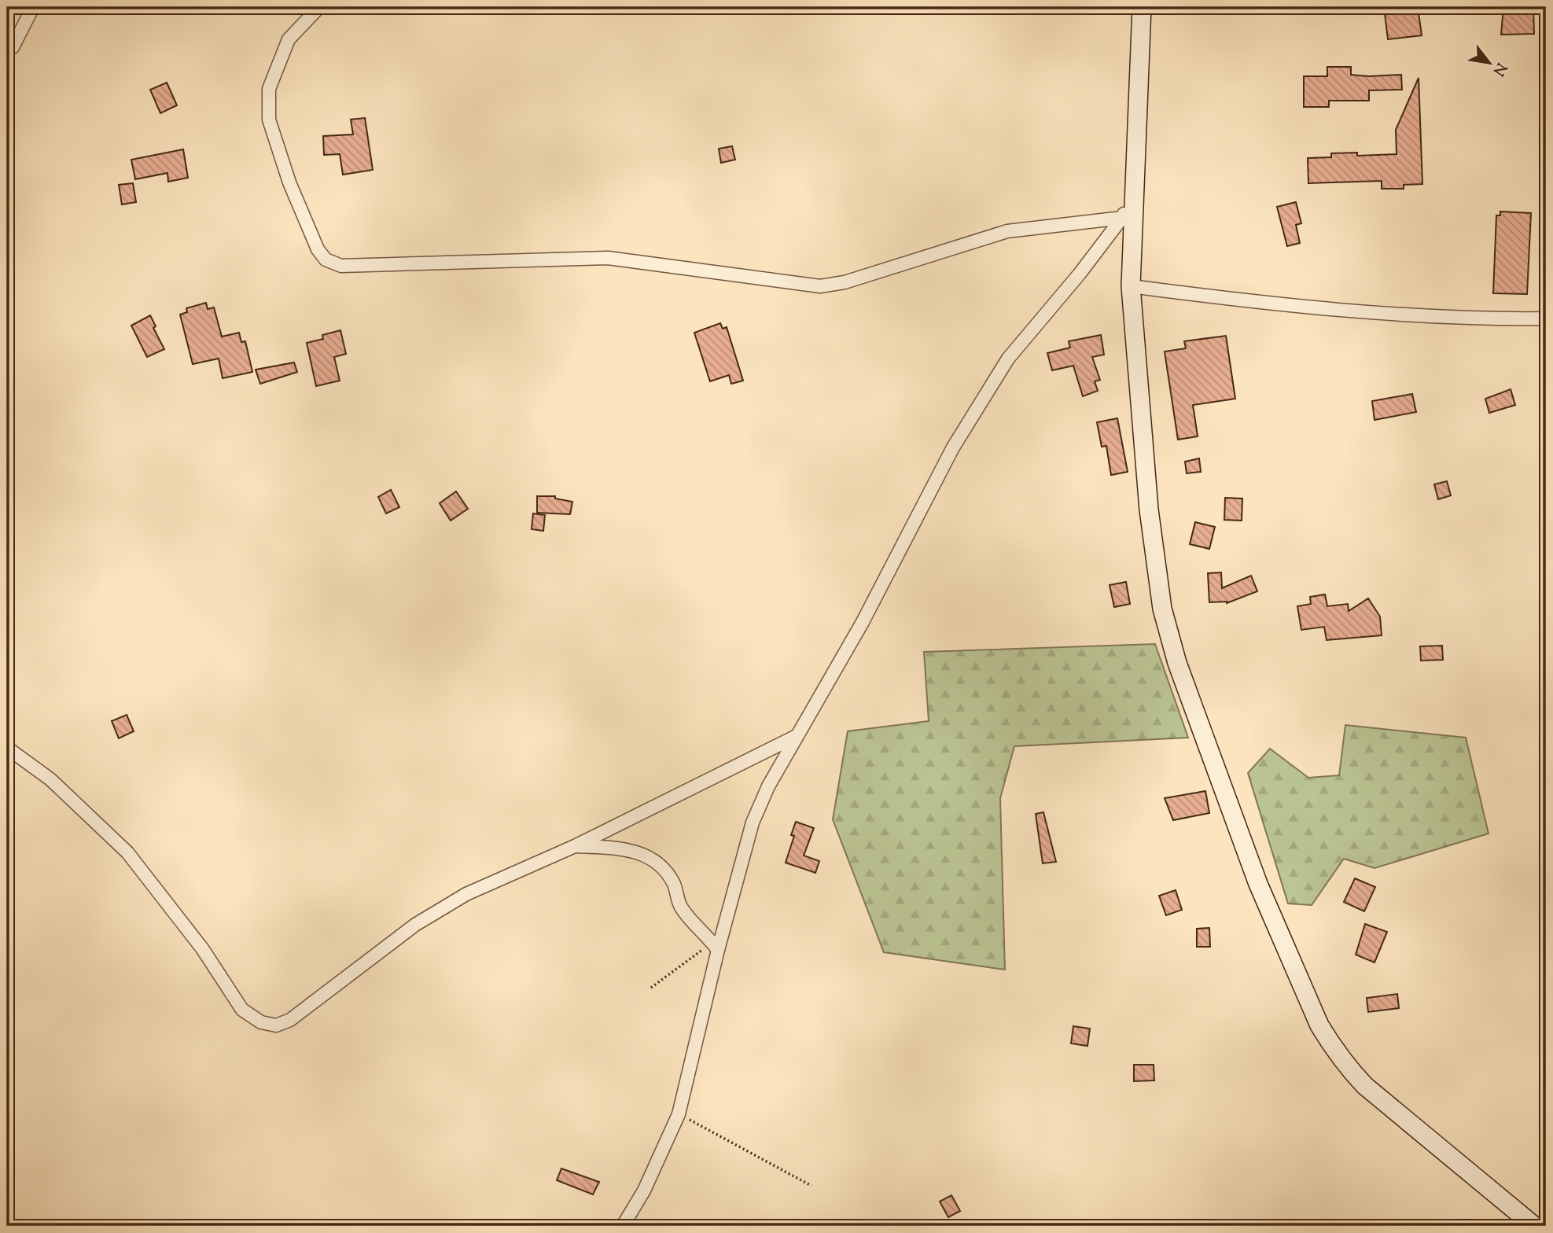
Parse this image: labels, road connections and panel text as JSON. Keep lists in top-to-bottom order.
{
  "north": "bottom right"
}
